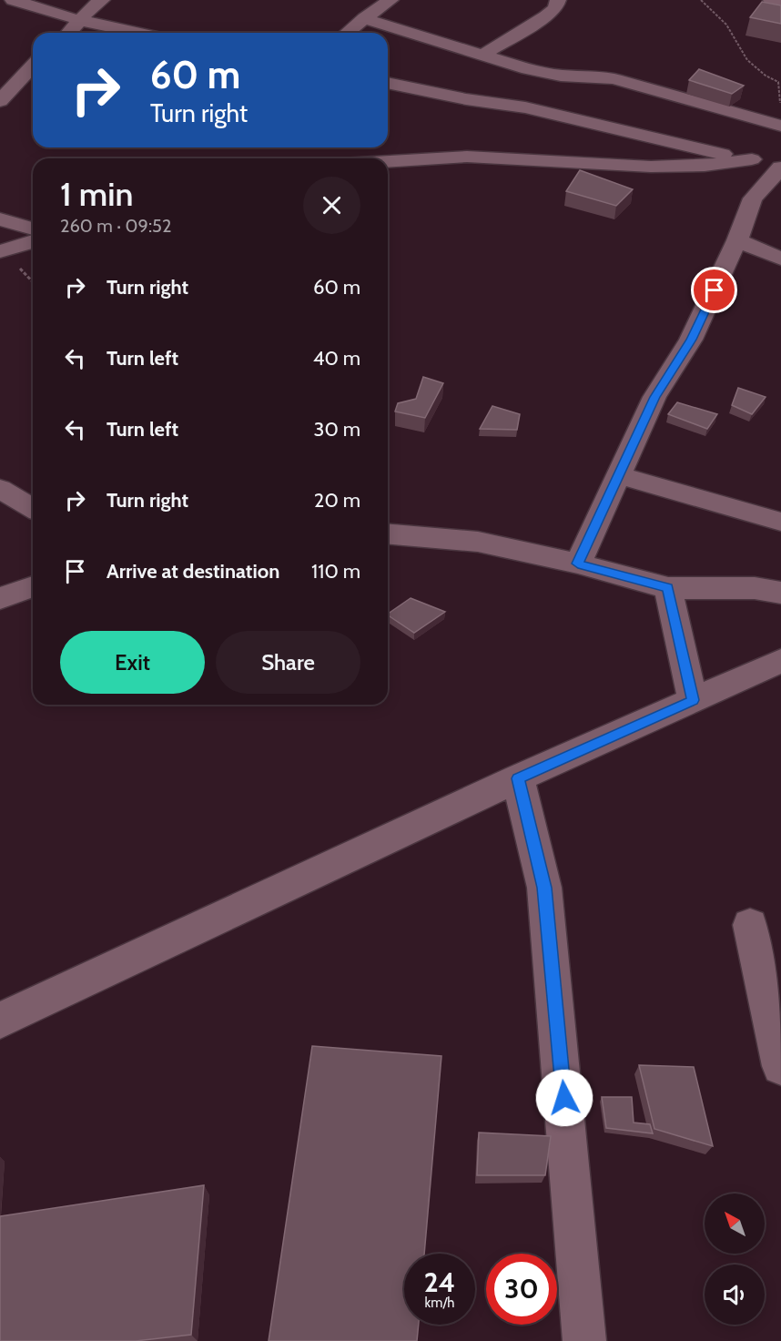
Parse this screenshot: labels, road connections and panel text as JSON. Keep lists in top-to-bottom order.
{
  "north": "top left",
  "page": {
    "turn": ["60 m", "Turn right"],
    "heading": ["1 min", "260 m · 09:52"],
    "list": [
      {
        "name": "Turn right",
        "value": "60 m"
      },
      {
        "name": "Turn left",
        "value": "40 m"
      },
      {
        "name": "Turn left",
        "value": "30 m"
      },
      {
        "name": "Turn right",
        "value": "20 m"
      },
      {
        "name": "Arrive at destination",
        "value": "110 m"
      }
    ],
    "buttons": ["Exit", "Share"],
    "speed": "24 km/h",
    "limit": "30"
  }
}
